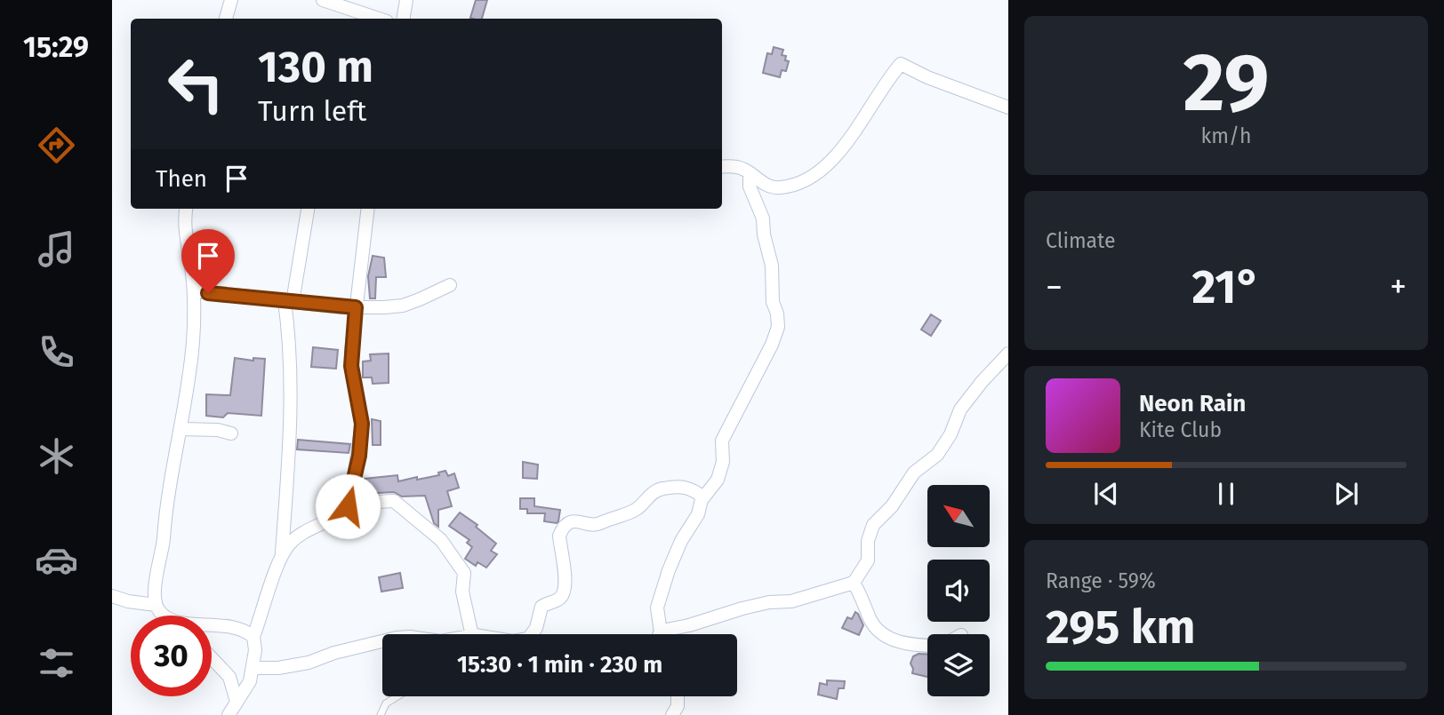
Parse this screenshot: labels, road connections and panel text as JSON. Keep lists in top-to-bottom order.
{
  "north": "top left",
  "page": {
    "tabs": "15:29",
    "tile": [
      ["29", "km/h"],
      "Climate",
      ["Range · 59%", "295 km"]
    ],
    "turn": ["130 m", "Turn left"],
    "then": "Then",
    "heat": ["−", "21°", "+"],
    "song": ["Neon Rain", "Kite Club"],
    "limit": "30",
    "trip": "15:30 · 1 min · 230 m"
  }
}
